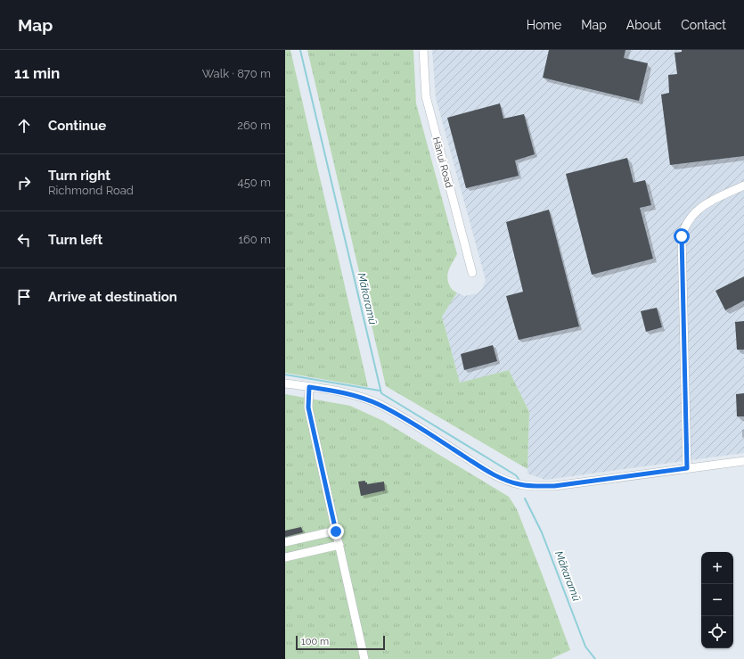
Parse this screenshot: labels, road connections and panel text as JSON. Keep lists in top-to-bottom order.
{
  "streets": {
    "street": ["Hānui Road"]
  },
  "water": ["Mākaramū"],
  "scale_bar": "100 m",
  "page": {
    "header": "Map",
    "nav": [
      "Home",
      "Map",
      "About",
      "Contact"
    ],
    "heading": ["11 min", "Walk · 870 m"],
    "list": [
      ["Continue", "260 m"],
      ["Turn right", "Richmond Road", "450 m"],
      ["Turn left", "160 m"],
      "Arrive at destination"
    ],
    "map_buttons": ["+", "−"],
    "scale": "100 m"
  }
}
